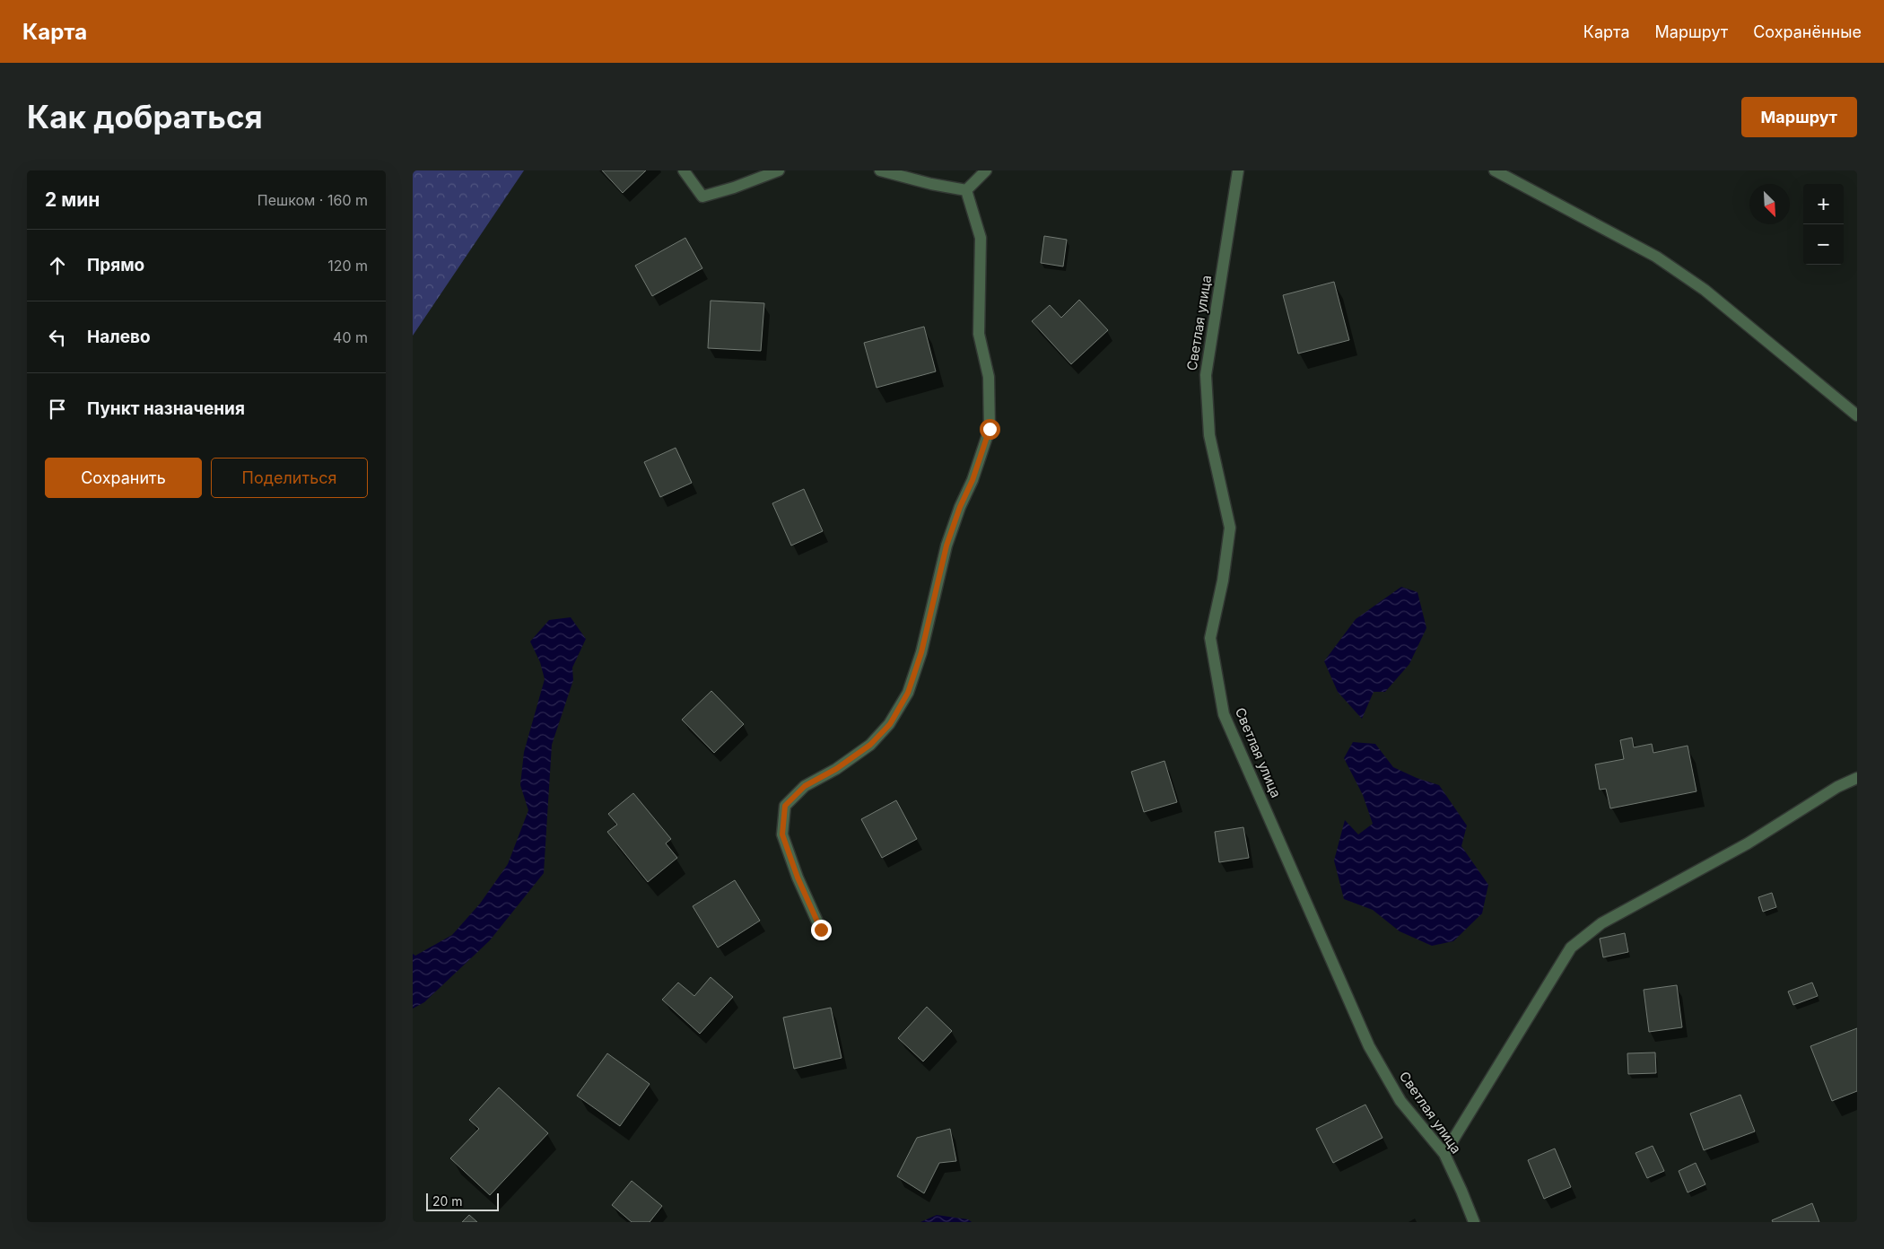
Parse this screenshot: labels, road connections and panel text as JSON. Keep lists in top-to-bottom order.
{
  "streets": {
    "street": ["Светлая улица"]
  },
  "scale_bar": "20 m",
  "north": "bottom right",
  "page": {
    "header": "Карта",
    "nav": ["Карта", "Маршрут", "Сохранённые"],
    "buttons": [
      "Маршрут",
      ["Сохранить", "Поделиться"]
    ],
    "title": "Как добраться",
    "heading": ["2 мин", "Пешком · 160 m"],
    "map_buttons": ["+", "−"],
    "list": [
      ["Прямо", "120 m"],
      ["Налево", "40 m"],
      "Пункт назначения"
    ],
    "scale": "20 m"
  }
}
